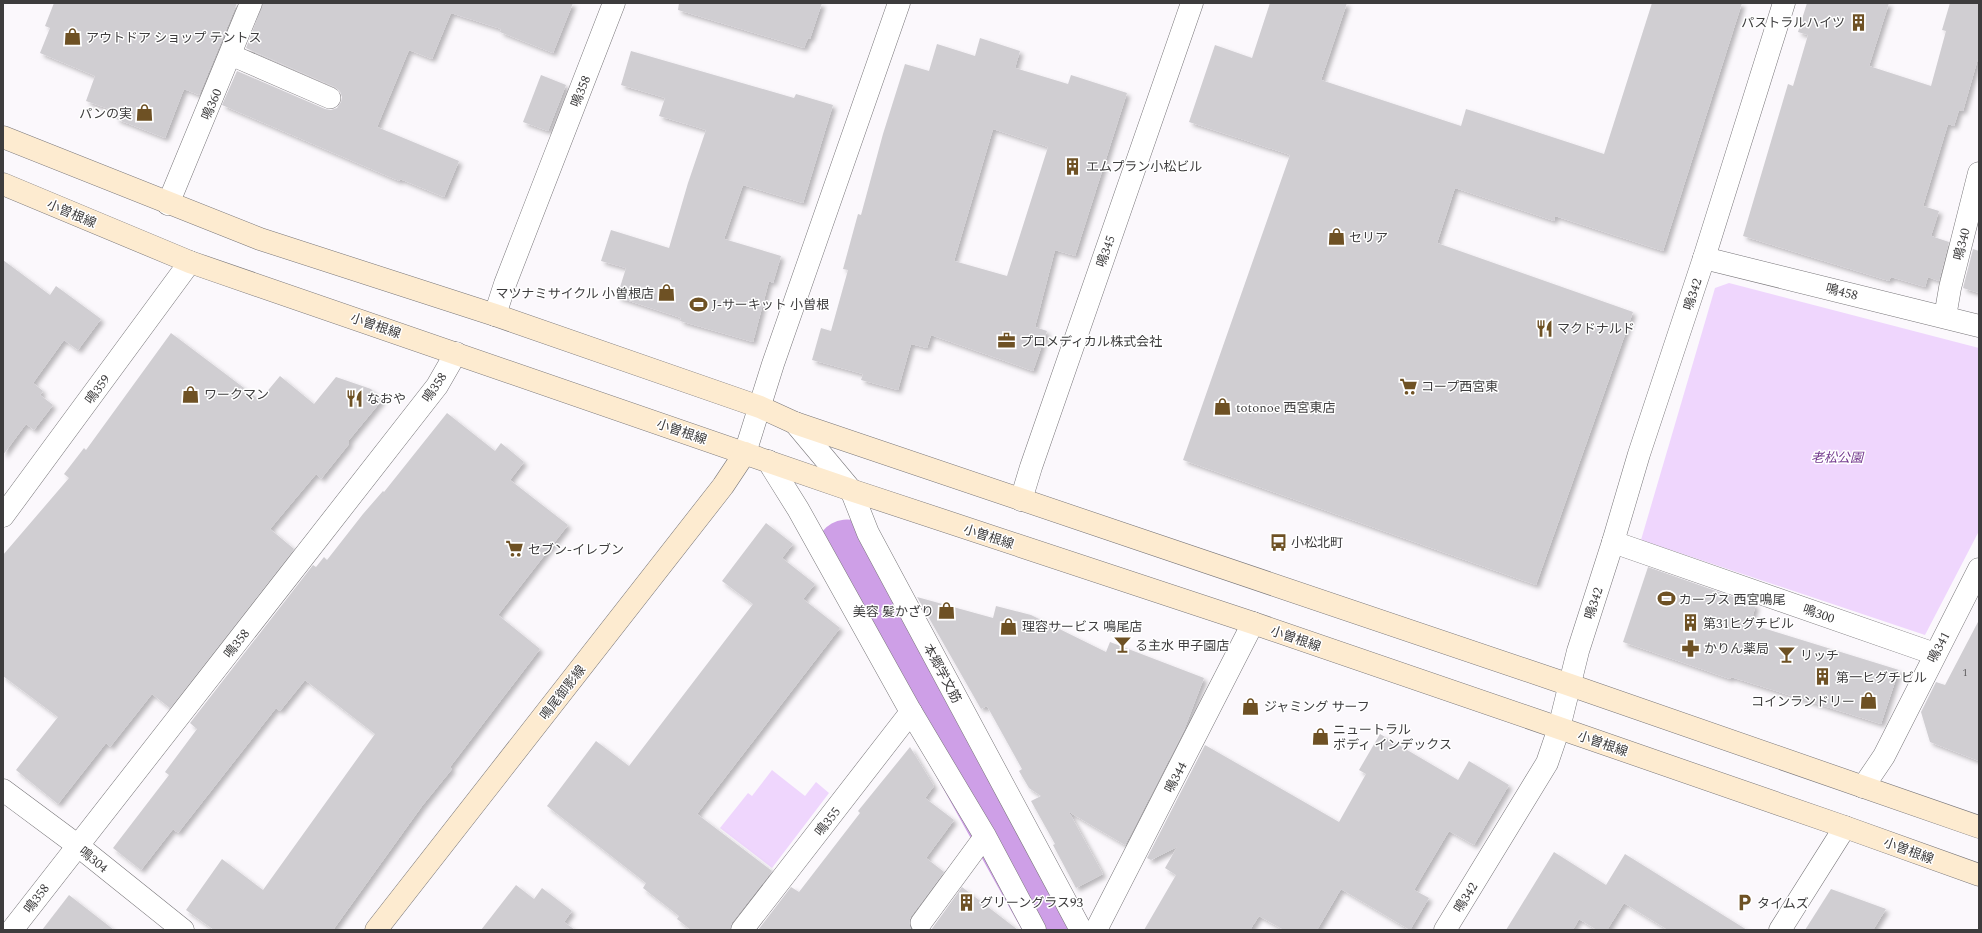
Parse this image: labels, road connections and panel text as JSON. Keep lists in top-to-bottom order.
{
  "streets": {
    "street": [
      "鳴358",
      "鳴360",
      "小曽根線",
      "鳴340",
      "鳴345",
      "鳴458",
      "鳴342",
      "鳴359",
      "鳴300",
      "鳴341",
      "本郷学文筋",
      "鳴尾御影線",
      "鳴344",
      "鳴355",
      "鳴304"
    ]
  },
  "crossings": [
    ["鳴358", "小曽根線"],
    ["鳴358", "鳴304"],
    ["小曽根線", "鳴342"],
    ["小曽根線", "鳴359"],
    ["小曽根線", "本郷学文筋"],
    ["小曽根線", "鳴尾御影線"],
    ["小曽根線", "鳴344"],
    ["鳴340", "鳴458"],
    ["鳴458", "鳴342"],
    ["鳴342", "鳴300"],
    ["鳴300", "鳴341"]
  ],
  "parks": ["老松公園"],
  "places": {
    "building": [
      "パストラルハイツ",
      "エムプラン小松ビル",
      "第31ヒグチビル",
      "第一ヒグチビル",
      "グリーングラス93"
    ],
    "shop": [
      "アウトドア ショップ テントス",
      "パンの実",
      "セリア",
      "マツナミサイクル 小曽根店",
      "ワークマン",
      "totonoe 西宮東店",
      "美容 髪かざり",
      "理容サービス 鳴尾店",
      "コインランドリー",
      "ジャミング サーフ",
      "ニュートラル ボディ インデックス"
    ],
    "sports": ["J-サーキット 小曽根", "カーブス 西宮鳴尾"],
    "restaurant": ["マクドナルド", "なおや"],
    "office": ["プロメディカル株式会社"],
    "supermarket": ["コープ西宮東", "セブン-イレブン"],
    "bus stop": ["小松北町"],
    "bar": ["る主水 甲子園店", "リッチ"],
    "pharmacy": ["かりん薬局"],
    "parking": ["タイムズ"]
  },
  "house_numbers": ["1"]
}
